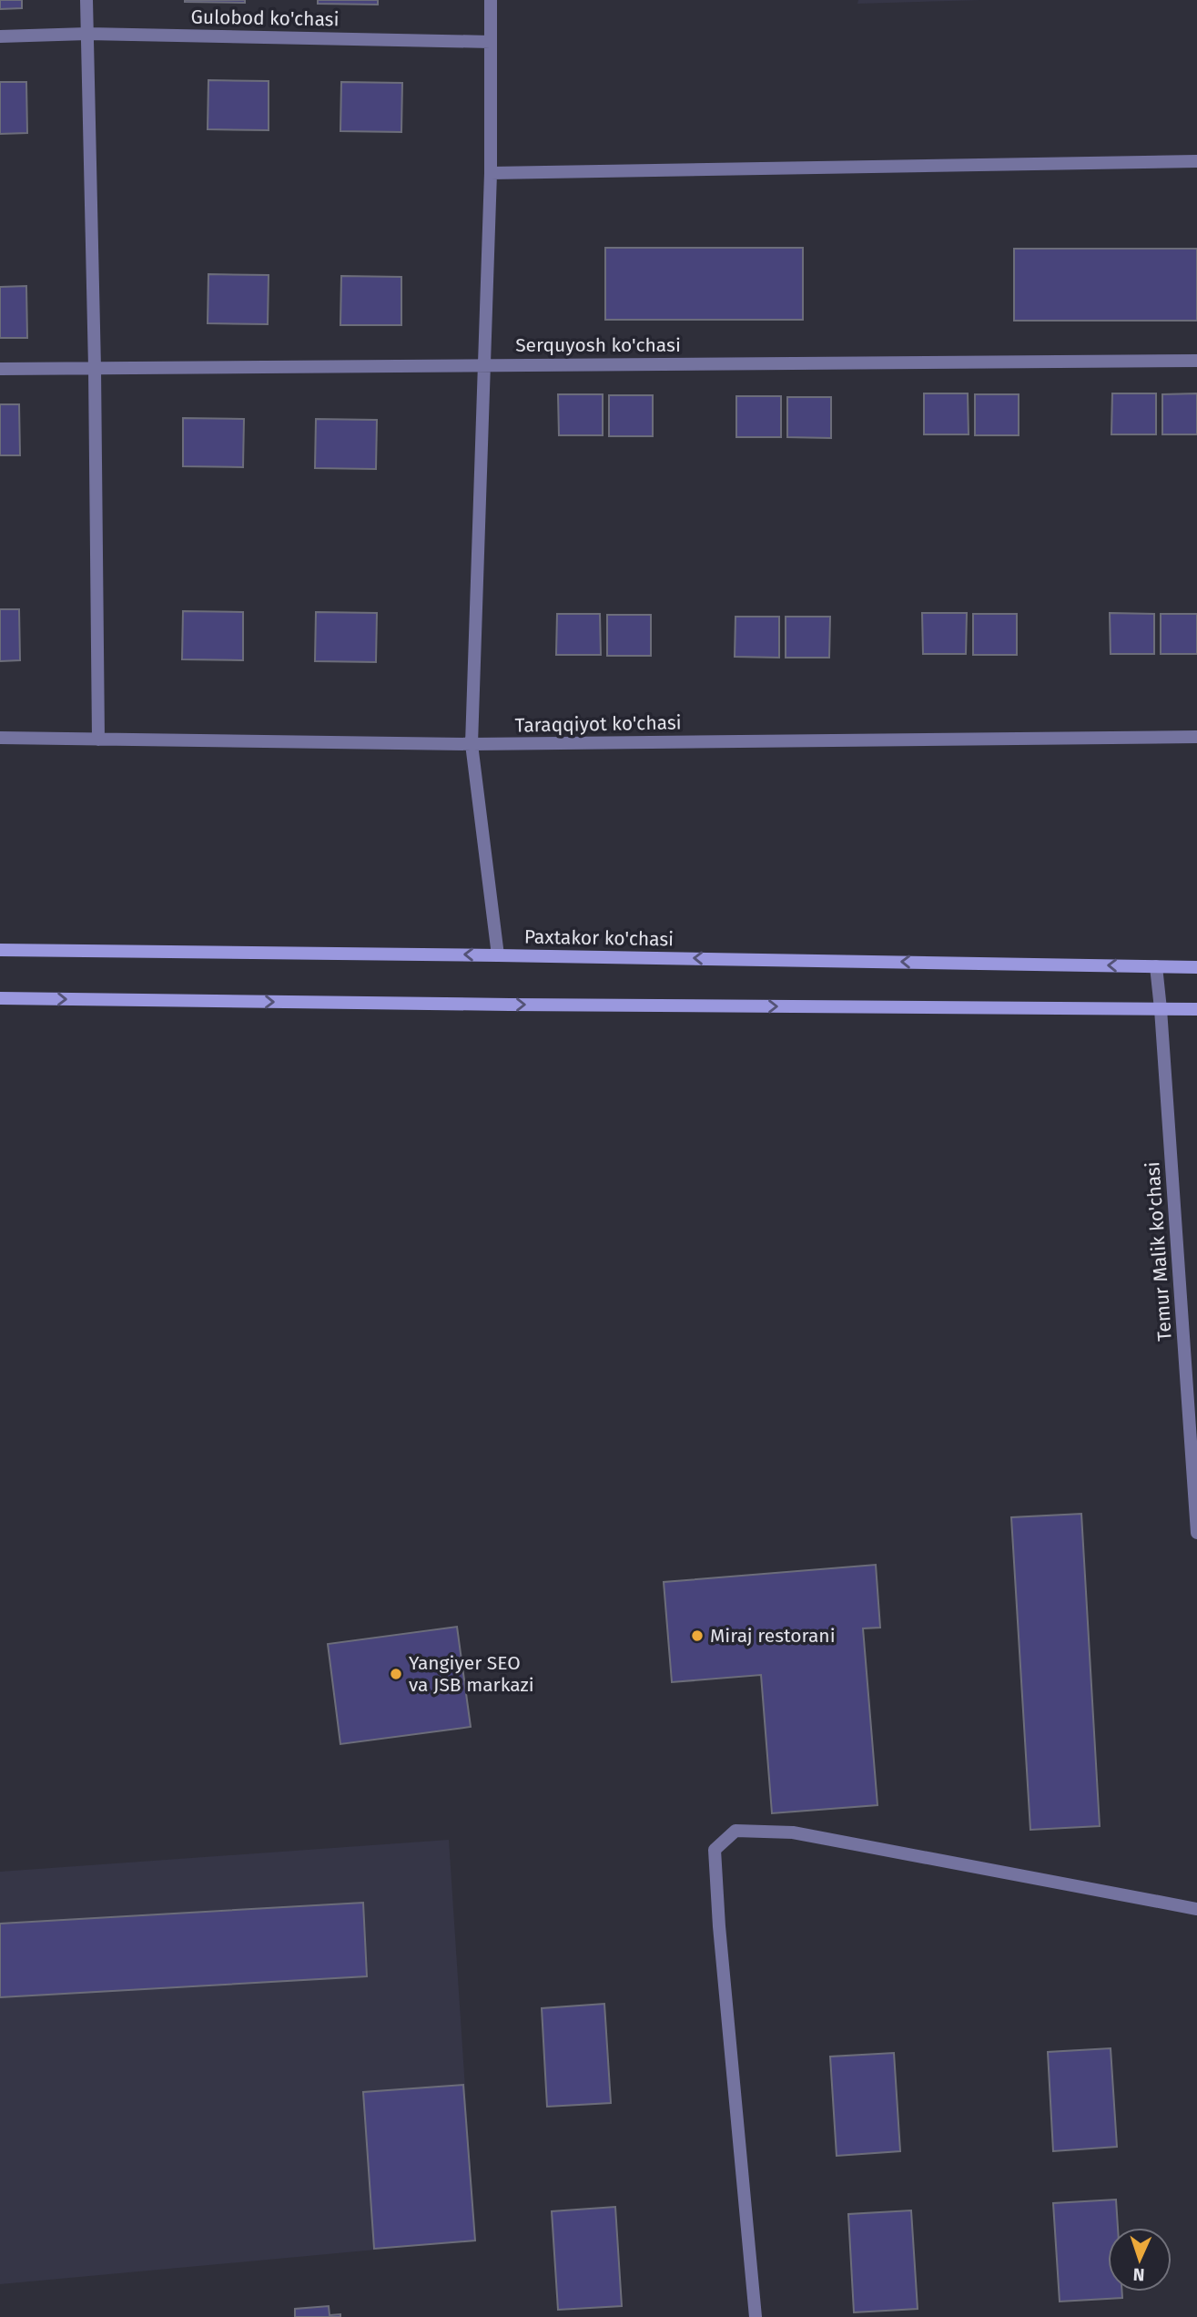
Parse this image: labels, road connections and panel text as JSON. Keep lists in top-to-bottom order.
{
  "streets": {
    "main road": ["Paxtakor ko'chasi"],
    "street": [
      "Gulobod ko'chasi",
      "Serquyosh ko'chasi",
      "Taraqqiyot ko'chasi",
      "Temur Malik ko'chasi"
    ]
  },
  "crossings": [
    ["Paxtakor ko'chasi", "Temur Malik ko'chasi"]
  ],
  "places": ["Miraj restorani", "Yangiyer SEO va JSB markazi"],
  "north": "bottom"
}
